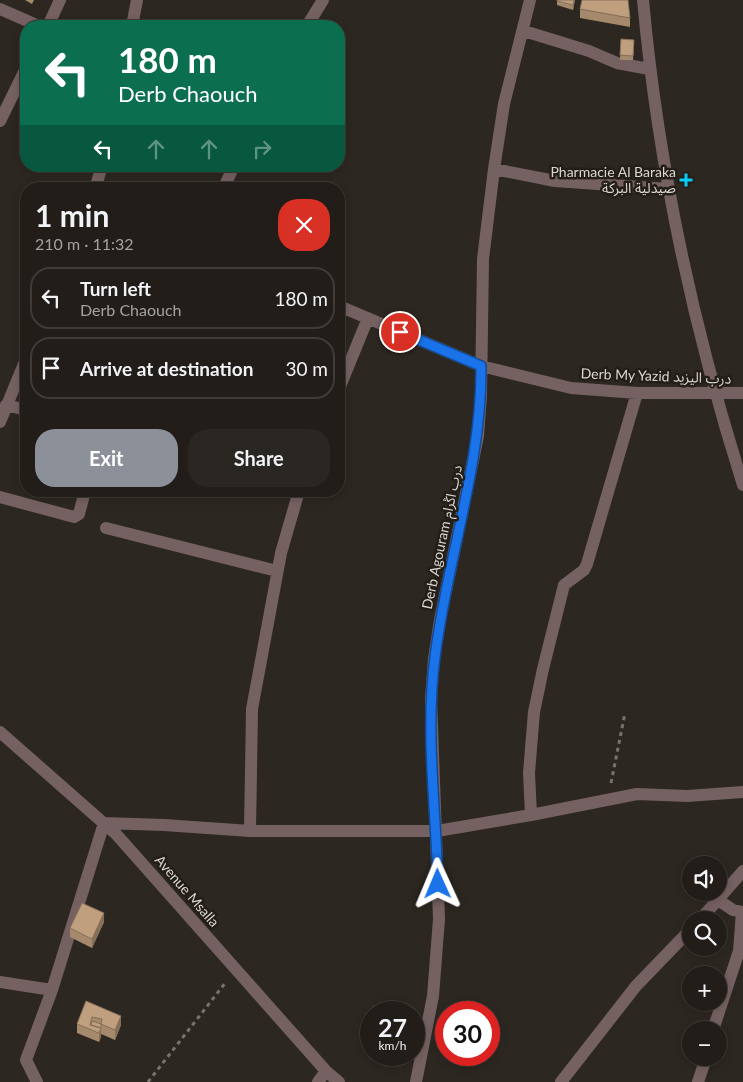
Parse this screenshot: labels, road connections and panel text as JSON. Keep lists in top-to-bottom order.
{
  "streets": {
    "street": ["Derb My Yazid درب اليزيد", "Derb Agouram درب اڭرام", "Avenue Msalla"]
  },
  "crossings": [
    ["Derb My Yazid درب اليزيد", "Derb Agouram درب اڭرام"]
  ],
  "places": {
    "health": ["Pharmacie Al Baraka صيدلية البركة"]
  },
  "page": {
    "turn": ["180 m", "Derb Chaouch"],
    "heading": ["1 min", "210 m · 11:32"],
    "list": [
      {
        "name": "Turn left",
        "note": "Derb Chaouch",
        "value": "180 m"
      },
      {
        "name": "Arrive at destination",
        "value": "30 m"
      }
    ],
    "buttons": ["Exit", "Share"],
    "map_buttons": ["+", "−"],
    "speed": "27 km/h",
    "limit": "30"
  }
}
